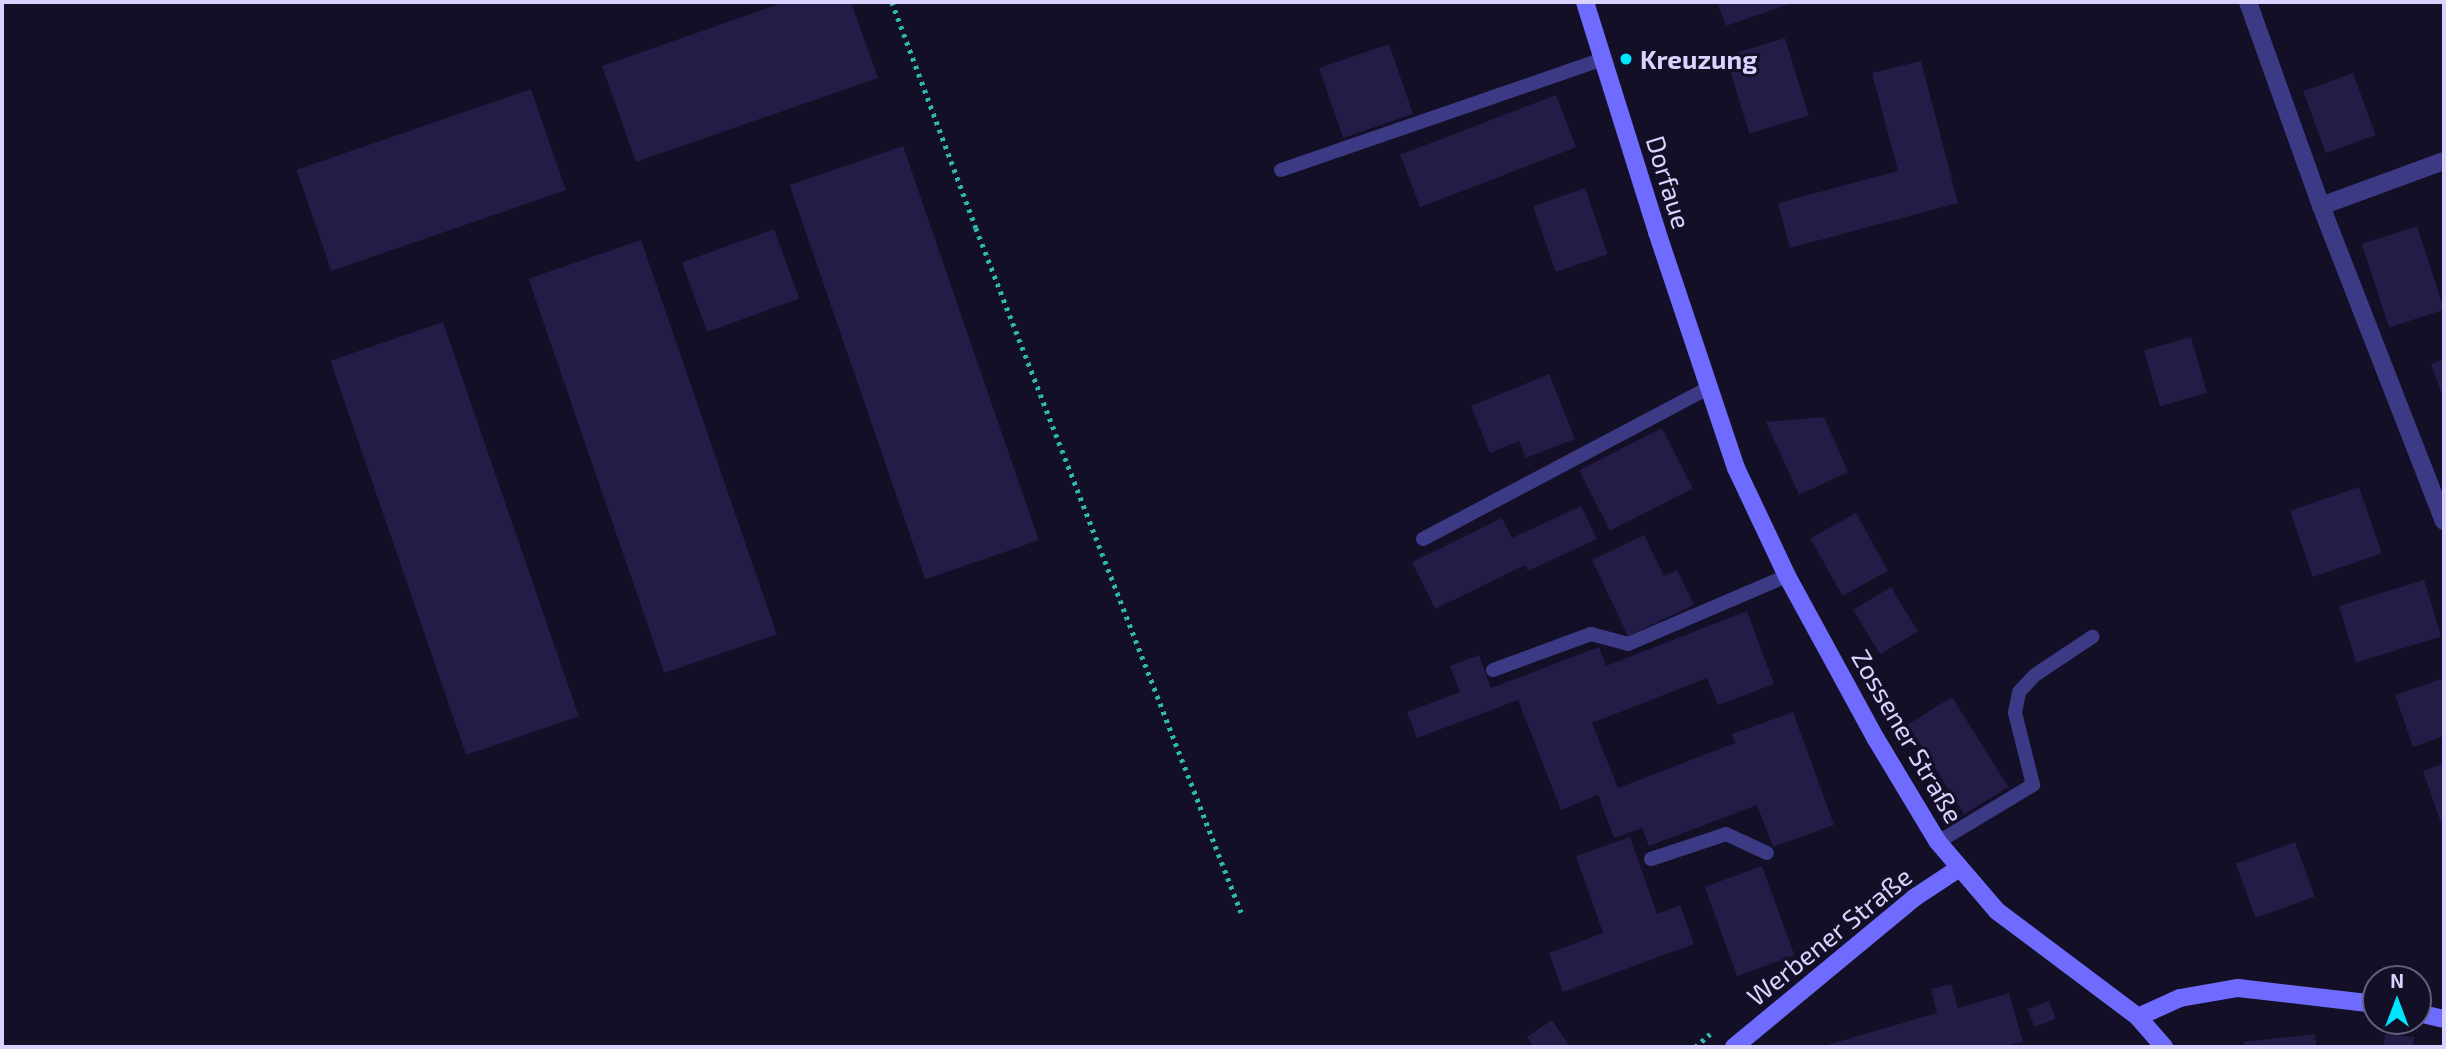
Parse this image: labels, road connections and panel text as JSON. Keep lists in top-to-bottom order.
{
  "streets": {
    "main road": ["Dorfaue", "Zossener Straße", "Werbener Straße"]
  },
  "crossings": [
    ["Dorfaue", "Zossener Straße"],
    ["Zossener Straße", "Werbener Straße"]
  ],
  "places": ["Kreuzung"],
  "north": "top"
}
